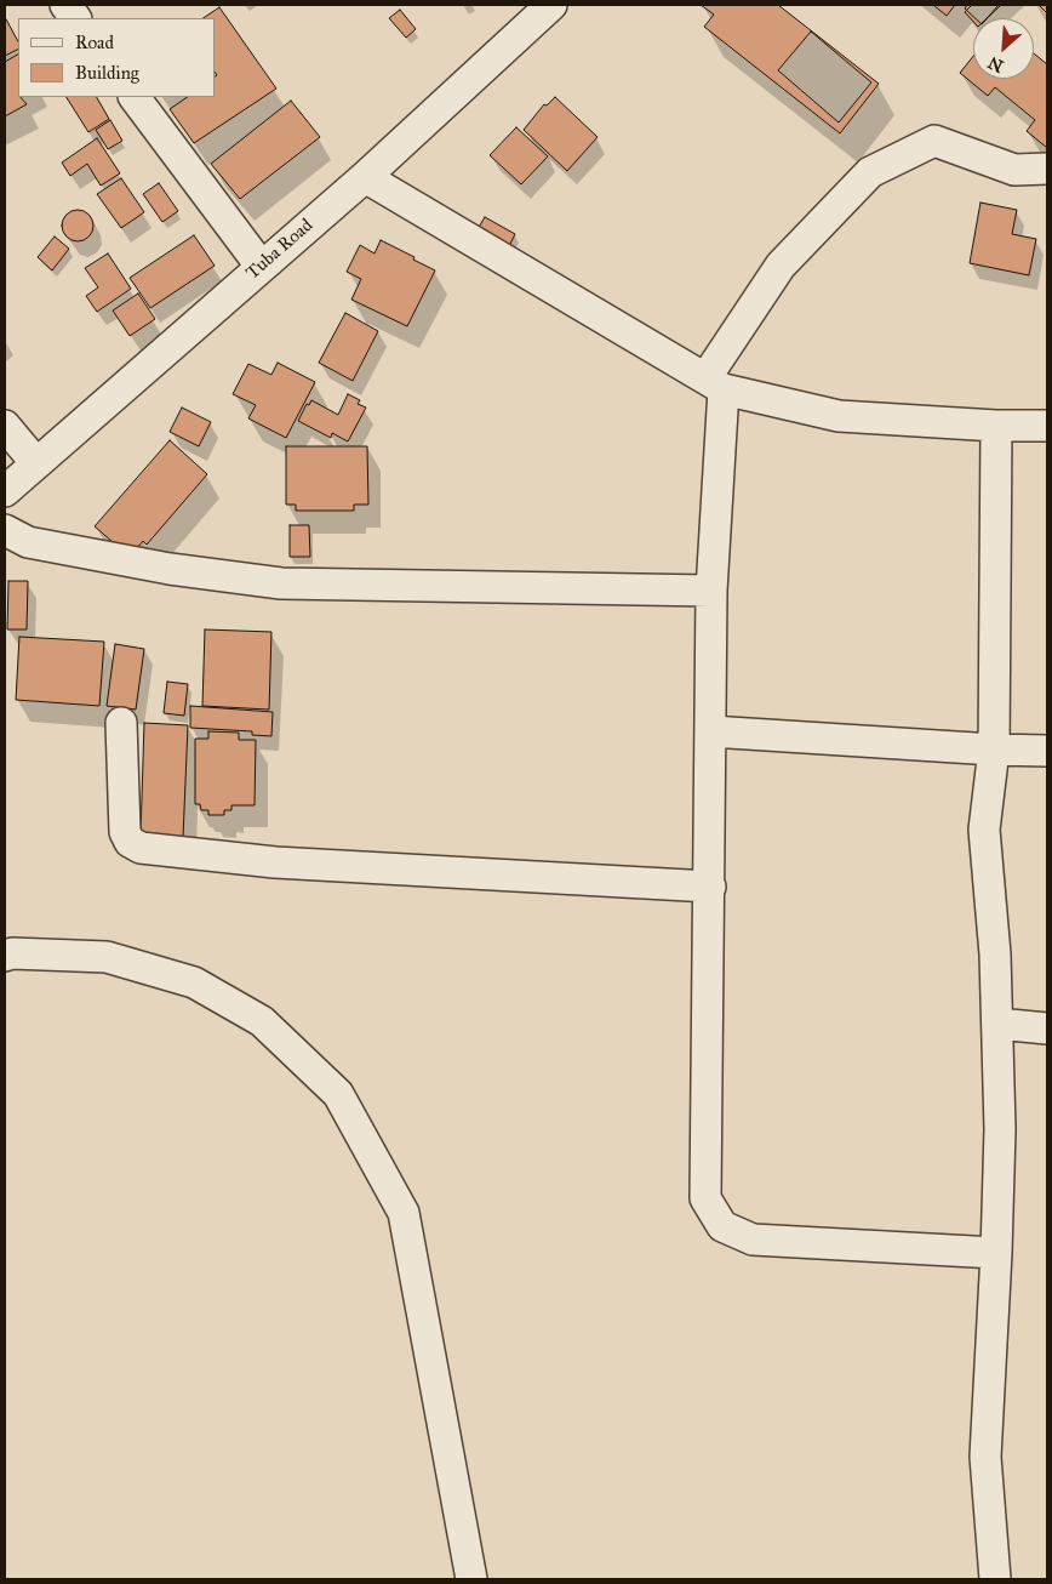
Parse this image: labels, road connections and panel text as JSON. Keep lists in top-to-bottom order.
{
  "streets": {
    "street": ["Tuba Road"]
  },
  "legend": ["Road", "Building"],
  "north": "bottom left"
}
